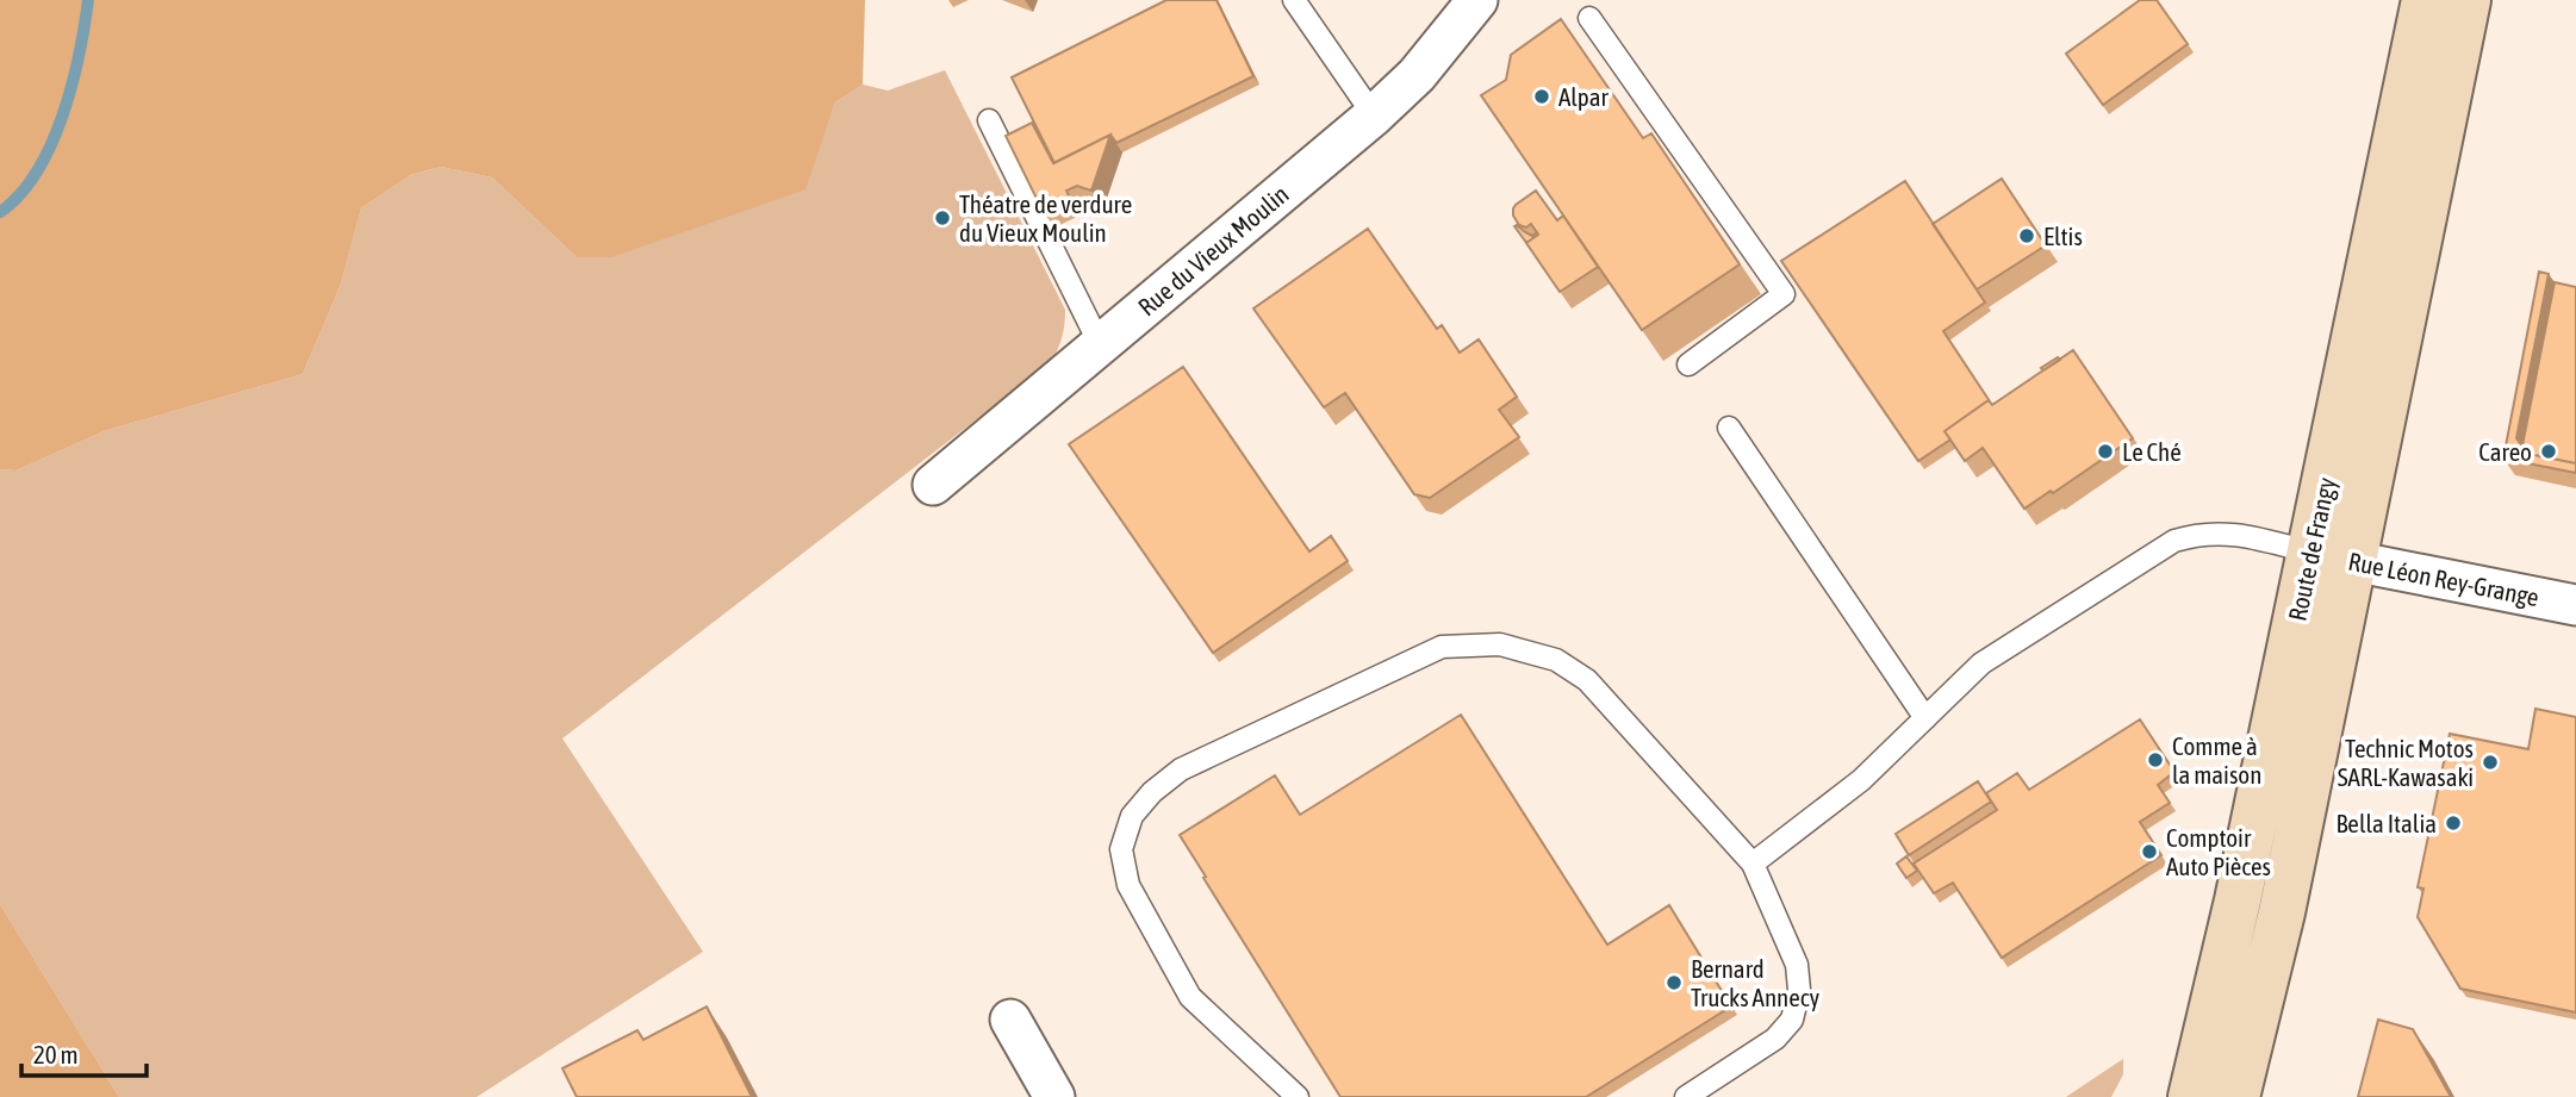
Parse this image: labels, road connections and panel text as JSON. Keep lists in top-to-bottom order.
{
  "streets": {
    "main road": ["Route de Frangy"],
    "street": ["Rue du Vieux Moulin", "Rue Léon Rey-Grange"]
  },
  "crossings": [
    ["Route de Frangy", "Rue Léon Rey-Grange"]
  ],
  "places": [
    "Alpar",
    "Théatre de verdure du Vieux Moulin",
    "Eltis",
    "Le Ché",
    "Careo",
    "Comme à la maison",
    "Technic Motos SARL-Kawasaki",
    "Bella Italia",
    "Comptoir Auto Pièces",
    "Bernard Trucks Annecy"
  ],
  "scale_bar": "20 m"
}
